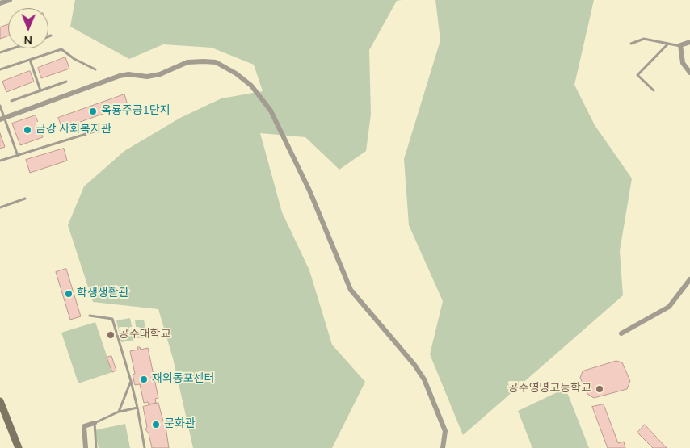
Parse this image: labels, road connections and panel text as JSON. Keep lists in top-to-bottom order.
{
  "places": [
    "옥룡주공1단지",
    "금강 사회복지관",
    "학생생활관",
    "공주대학교",
    "재외동포센터",
    "공주영명고등학교",
    "문화관"
  ],
  "north": "bottom"
}
